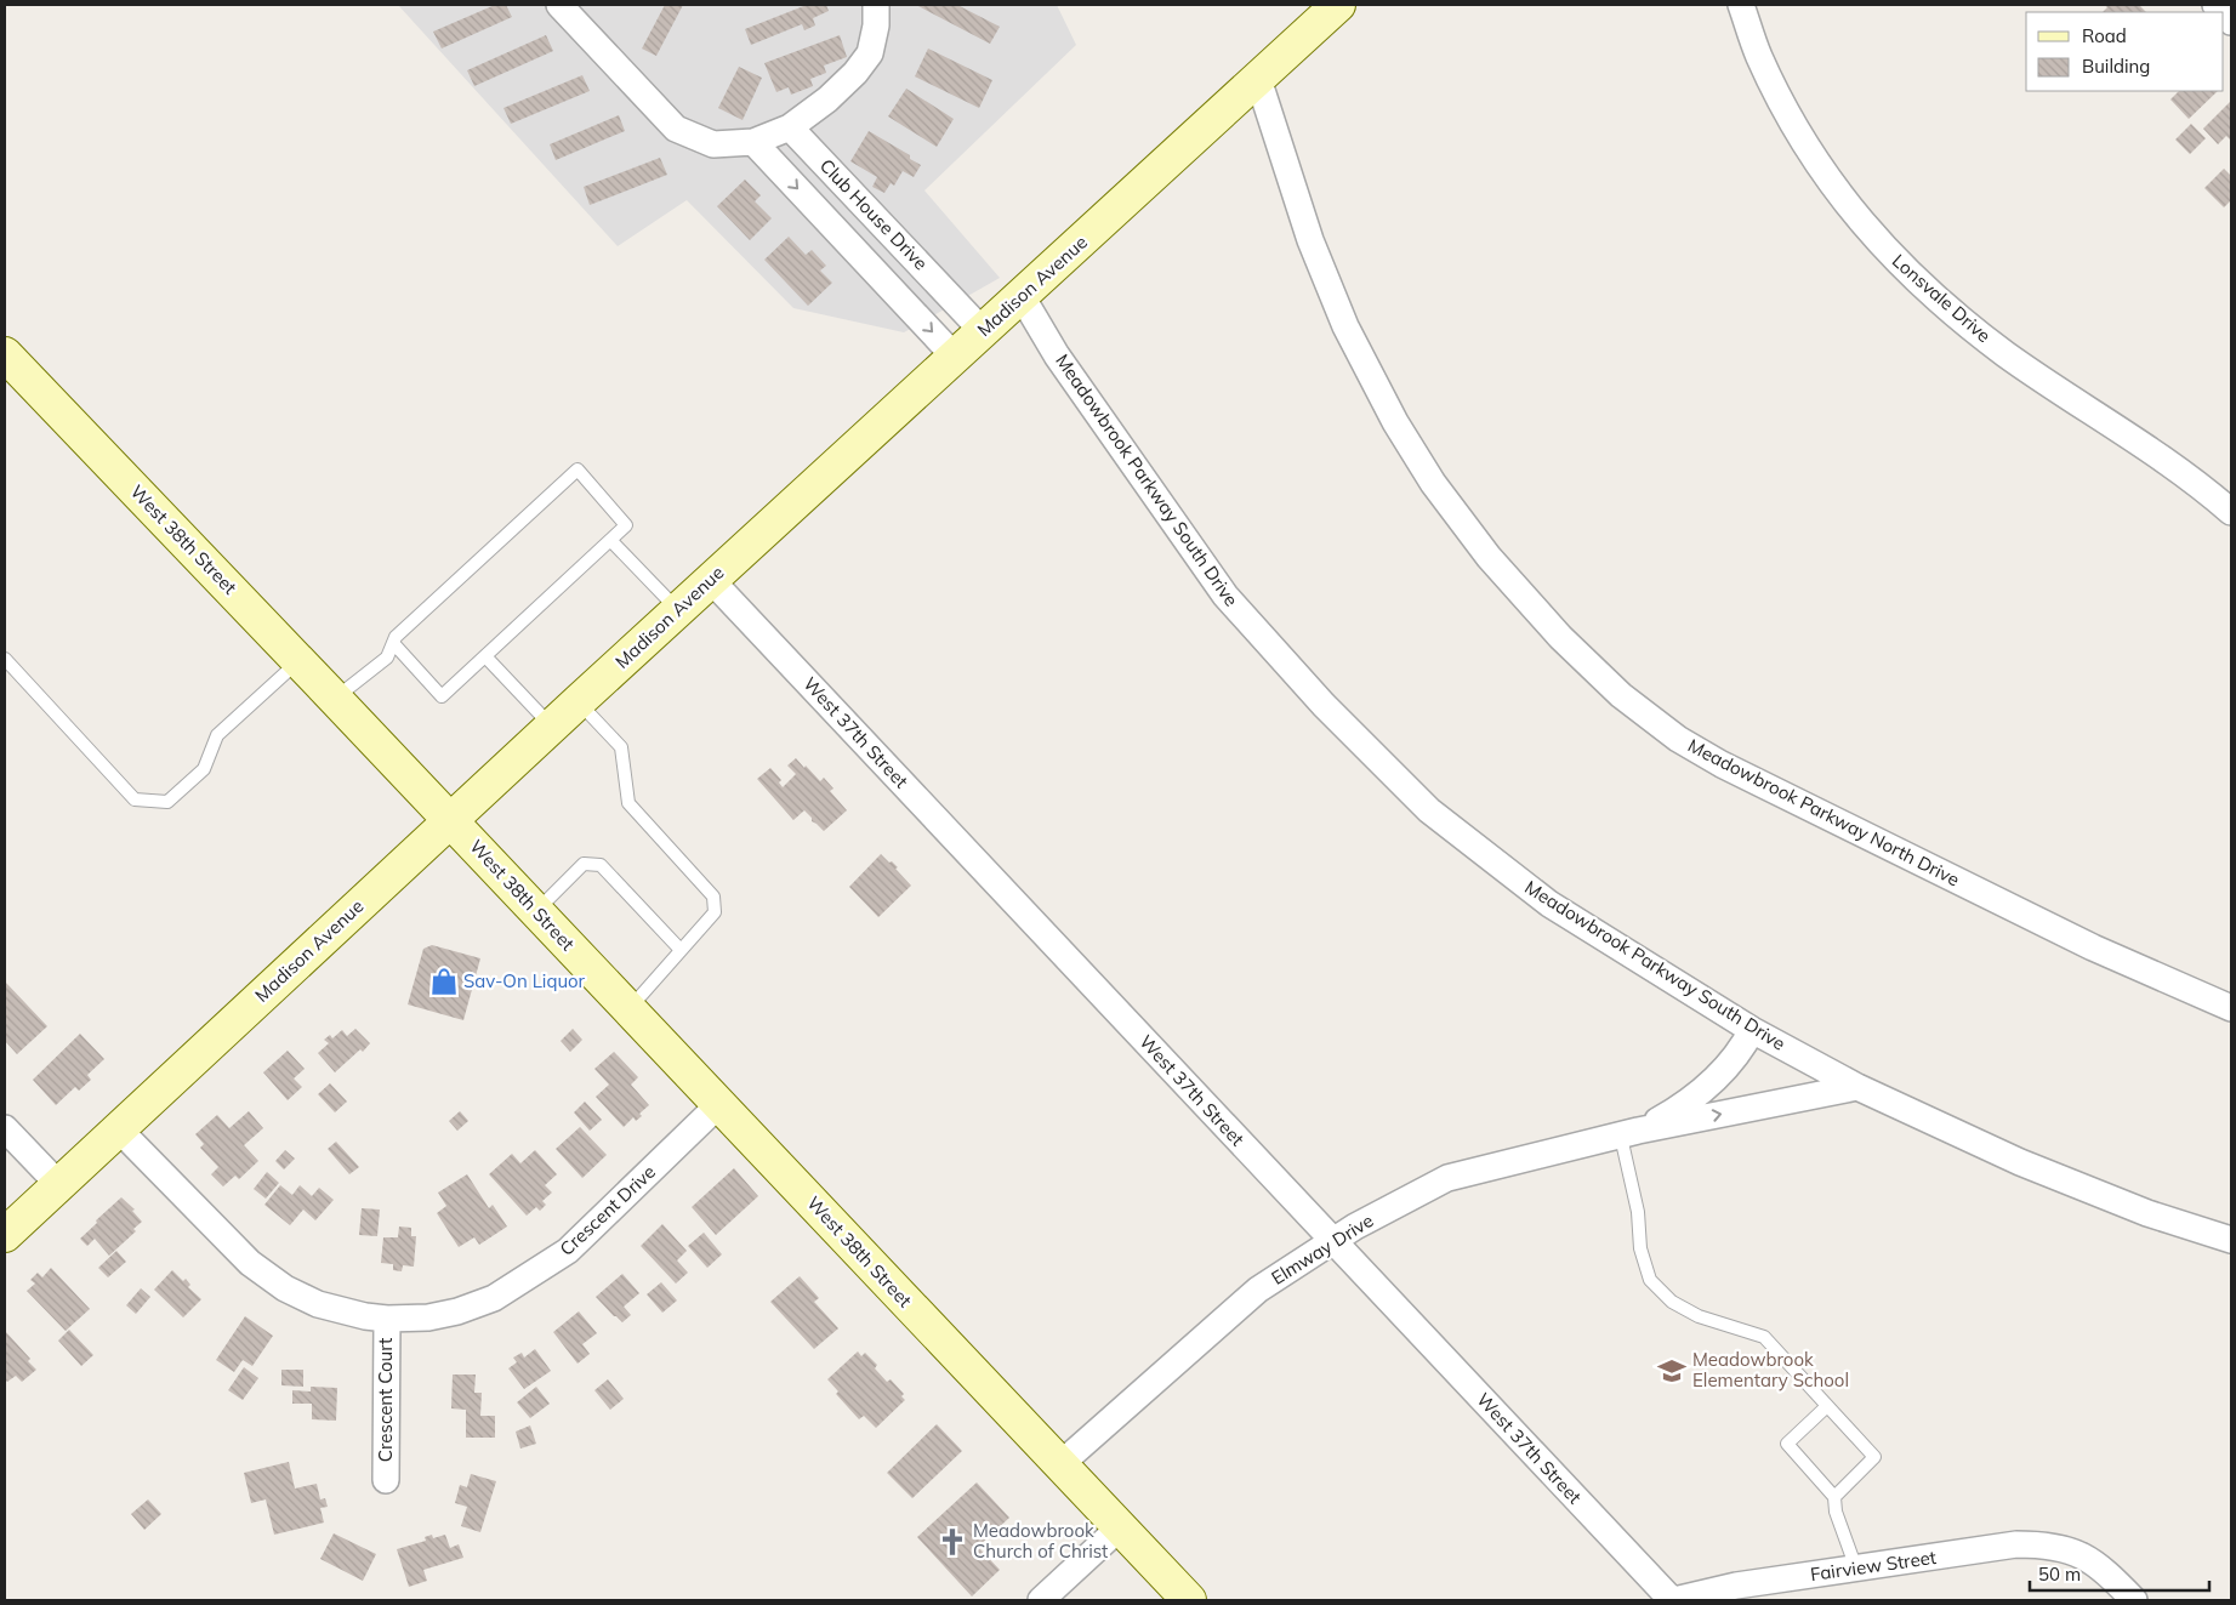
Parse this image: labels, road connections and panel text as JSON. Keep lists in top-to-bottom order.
{
  "streets": {
    "street": [
      "Club House Drive",
      "Madison Avenue",
      "Lonsvale Drive",
      "Meadowbrook Parkway South Drive",
      "West 38th Street",
      "West 37th Street",
      "Meadowbrook Parkway North Drive",
      "Crescent Drive",
      "Elmway Drive",
      "Crescent Court",
      "Fairview Street"
    ]
  },
  "crossings": [
    ["Club House Drive", "Madison Avenue"],
    ["Madison Avenue", "Meadowbrook Parkway South Drive"],
    ["Madison Avenue", "West 38th Street"],
    ["Madison Avenue", "West 37th Street"],
    ["Madison Avenue", "Meadowbrook Parkway North Drive"],
    ["Madison Avenue", "Crescent Drive"],
    ["Meadowbrook Parkway South Drive", "Elmway Drive"],
    ["West 38th Street", "Crescent Drive"],
    ["West 38th Street", "Elmway Drive"],
    ["West 37th Street", "Elmway Drive"],
    ["West 37th Street", "Fairview Street"],
    ["Crescent Drive", "Crescent Court"]
  ],
  "places": {
    "shop": ["Sav-On Liquor"],
    "school or university": ["Meadowbrook Elementary School"],
    "church": ["Meadowbrook Church of Christ"]
  },
  "legend": ["Road", "Building"],
  "scale_bar": "50 m"
}
